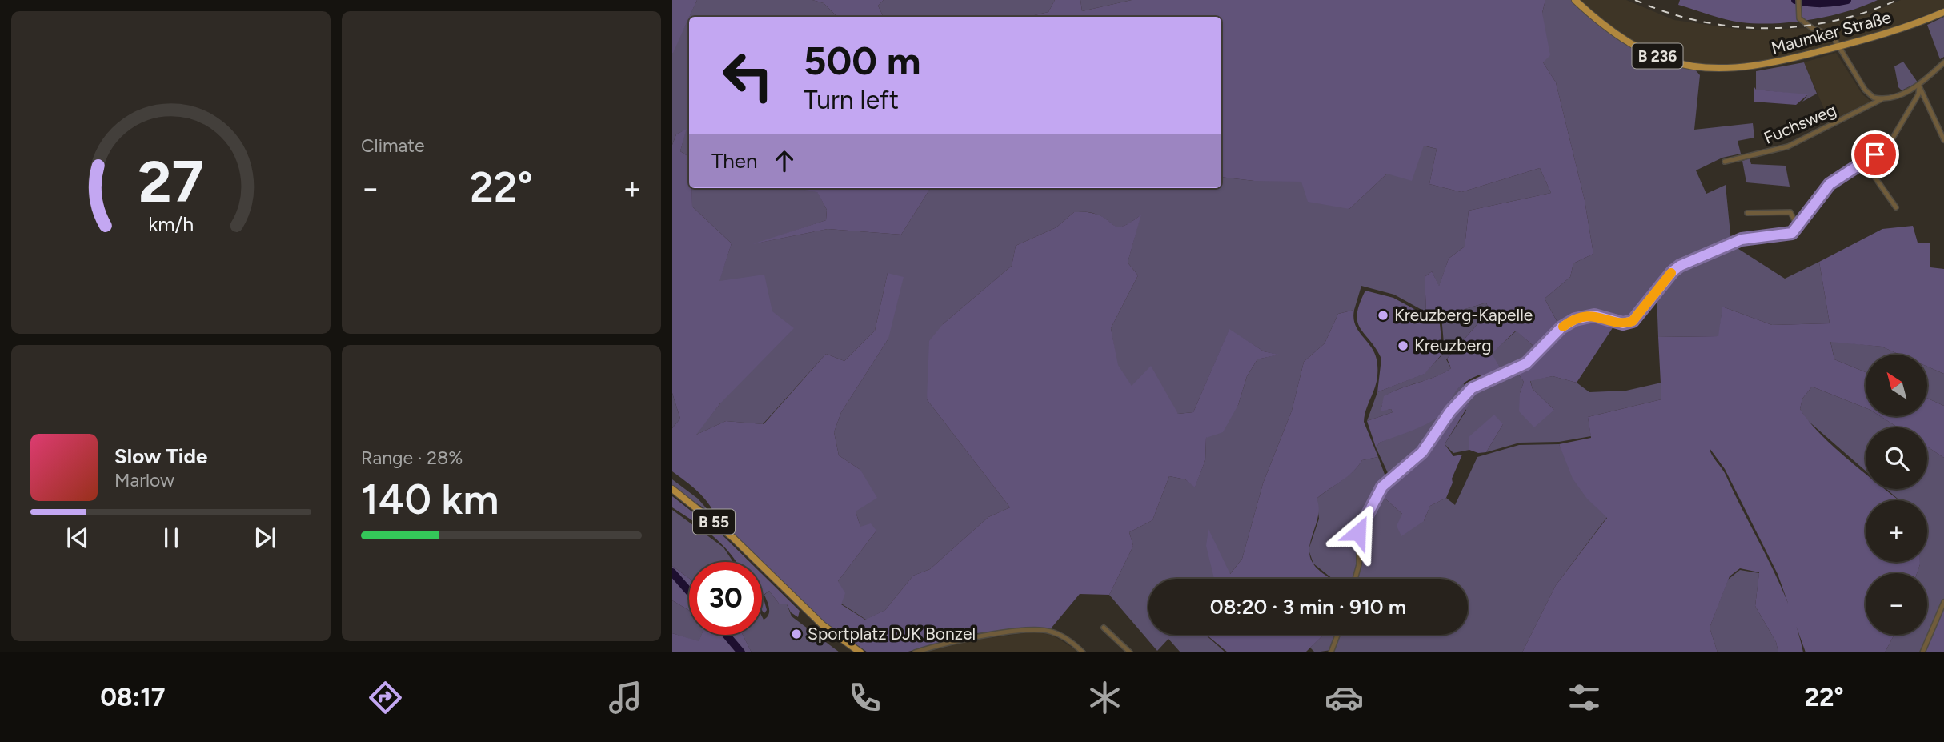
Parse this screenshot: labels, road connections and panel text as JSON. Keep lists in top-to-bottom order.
{
  "streets": {
    "main road": ["Maumker Straße", "B 236", "B 55"],
    "street": ["Fuchsweg"]
  },
  "places": ["Kreuzberg-Kapelle", "Kreuzberg", "Sportplatz DJK Bonzel"],
  "north": "top left",
  "page": {
    "tile": [
      "Climate",
      ["Range · 28%", "140 km"]
    ],
    "turn": ["500 m", "Turn left"],
    "then": "Then",
    "heat": ["−", "22°", "+"],
    "map_buttons": ["+", "−"],
    "song": ["Slow Tide", "Marlow"],
    "limit": "30",
    "trip": "08:20 · 3 min · 910 m",
    "tabs": ["08:17", "22°"],
    "gauge": ["27", "km/h"]
  }
}
